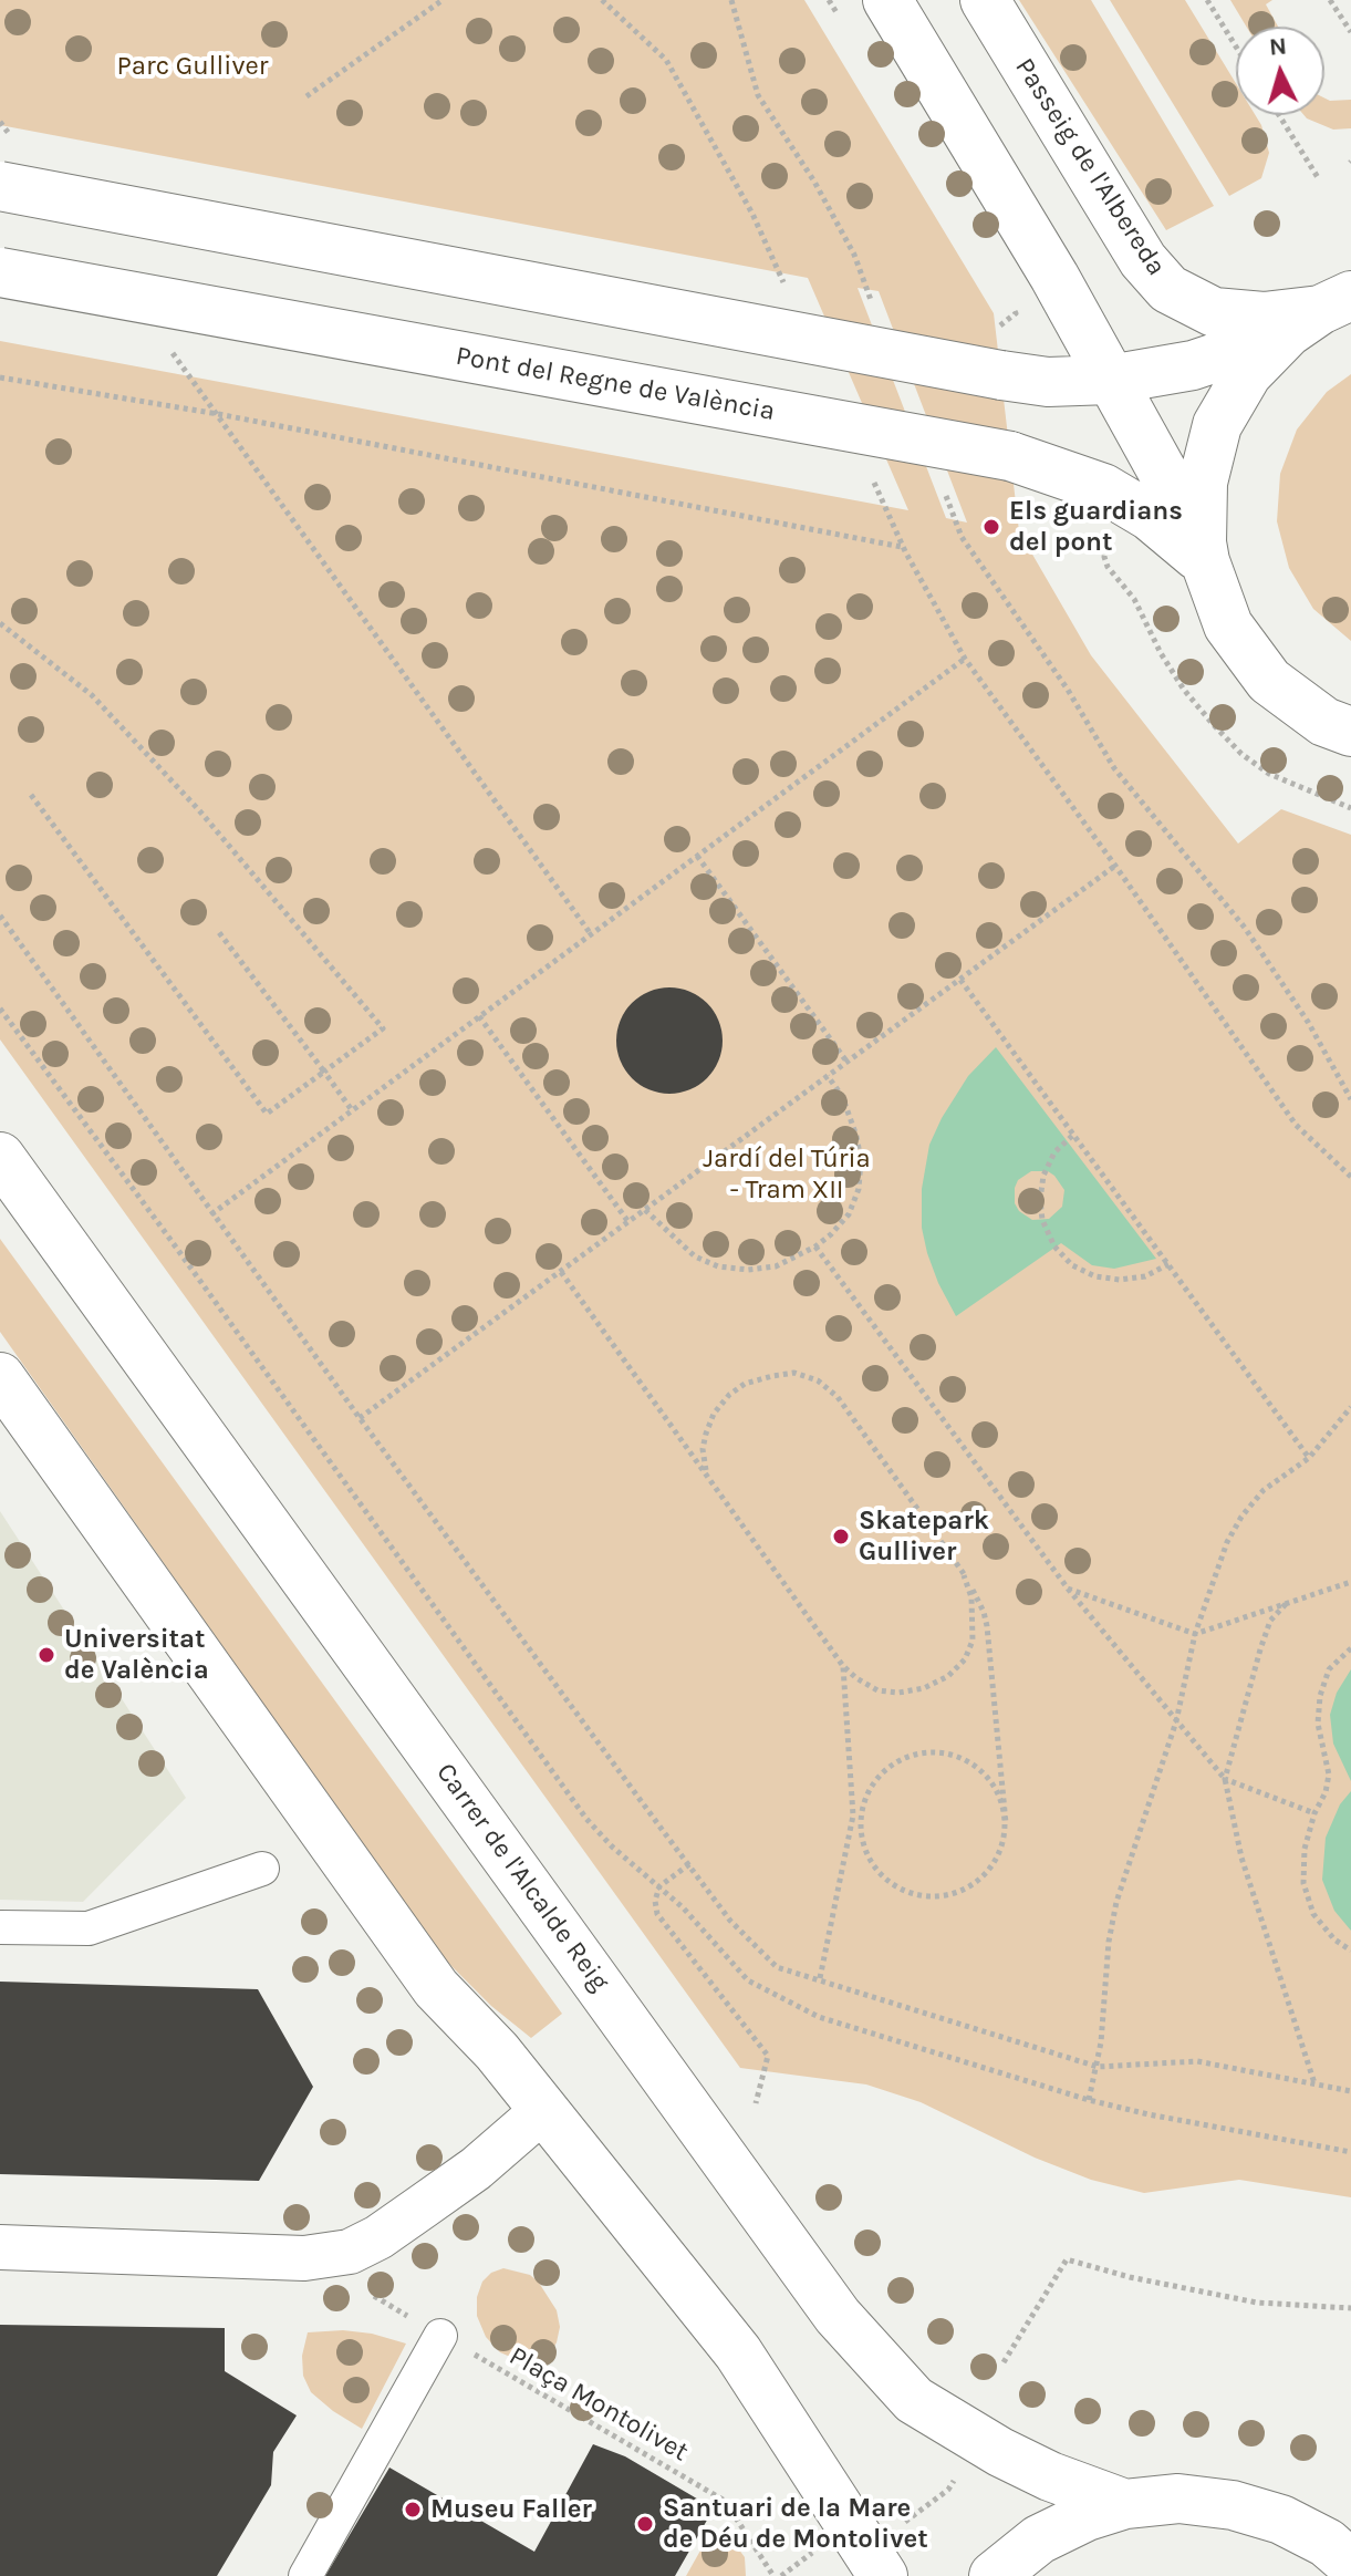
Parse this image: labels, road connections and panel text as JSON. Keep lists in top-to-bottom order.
{
  "streets": {
    "main road": ["Passeig de l'Albereda", "Pont del Regne de València", "Carrer de l'Alcalde Reig"],
    "path": ["Plaça Montolivet"]
  },
  "parks": ["Parc Gulliver", "Jardí del Túria - Tram XII"],
  "places": [
    "Els guardians del pont",
    "Skatepark Gulliver",
    "Universitat de València",
    "Museu Faller",
    "Santuari de la Mare de Déu de Montolivet"
  ],
  "north": "top"
}
